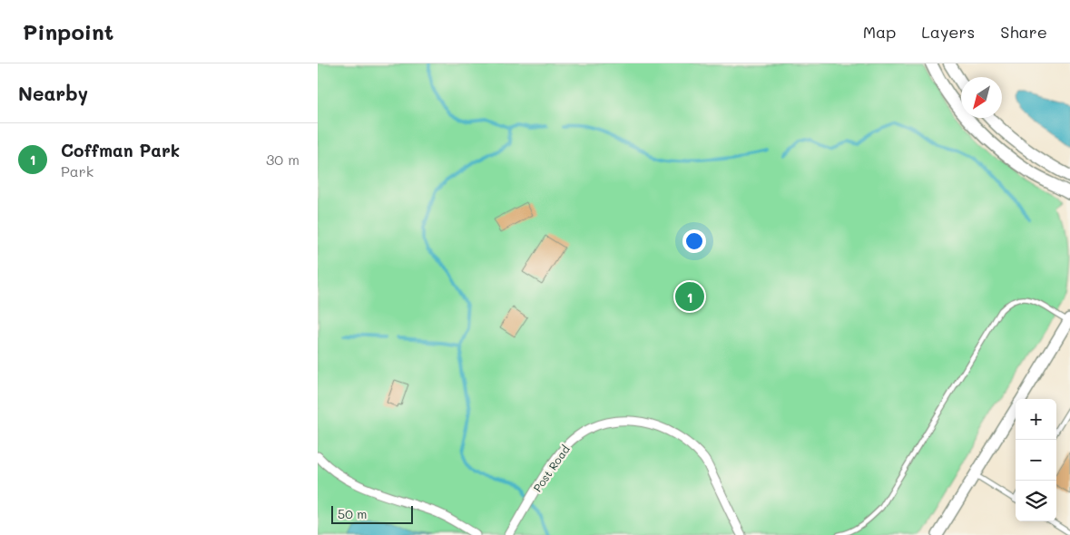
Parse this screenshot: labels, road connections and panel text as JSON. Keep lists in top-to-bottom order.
{
  "streets": {
    "street": ["Post Road"]
  },
  "scale_bar": "50 m",
  "north": "bottom left",
  "page": {
    "header": "Pinpoint",
    "nav": ["Map", "Layers", "Share"],
    "heading": "Nearby",
    "list": [
      {
        "mark": "1",
        "name": "Coffman Park",
        "note": "Park",
        "value": "30 m"
      }
    ],
    "pins": "1",
    "map_buttons": ["+", "−"],
    "scale": "50 m"
  }
}
